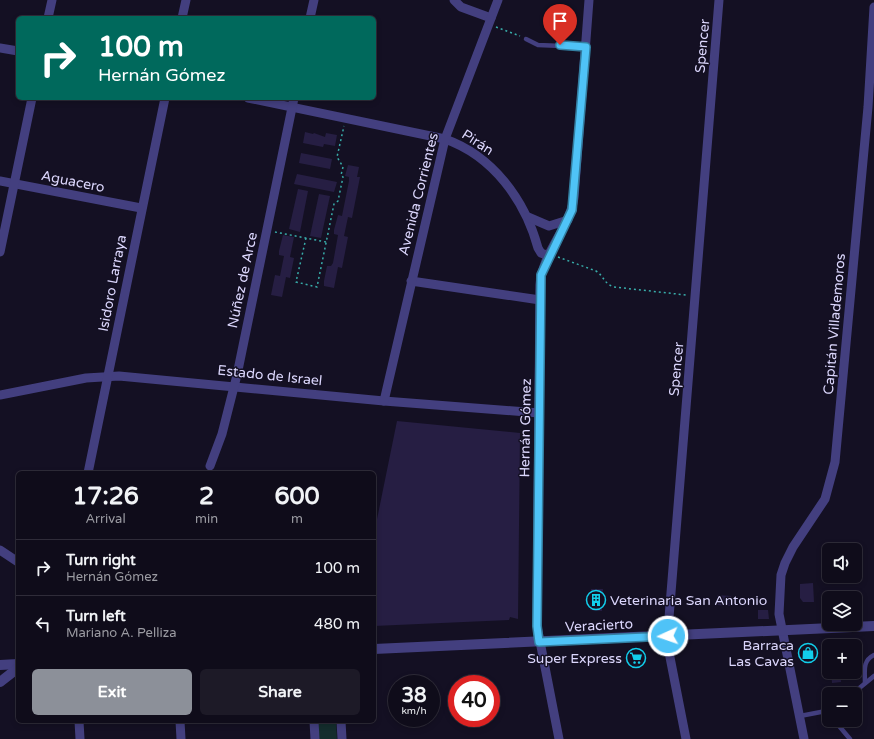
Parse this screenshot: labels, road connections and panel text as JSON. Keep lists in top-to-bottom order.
{
  "streets": {
    "street": [
      "Spencer",
      "Pirán",
      "Aguacero",
      "Avenida Corrientes",
      "Núñez de Arce",
      "Isidoro Larraya",
      "Capitán Villademoros",
      "Estado de Israel",
      "Hernán Gómez",
      "Veracierto"
    ]
  },
  "crossings": [
    ["Spencer", "Veracierto"],
    ["Pirán", "Avenida Corrientes"],
    ["Pirán", "Núñez de Arce"],
    ["Pirán", "Hernán Gómez"],
    ["Aguacero", "Isidoro Larraya"],
    ["Avenida Corrientes", "Estado de Israel"],
    ["Núñez de Arce", "Estado de Israel"],
    ["Isidoro Larraya", "Estado de Israel"],
    ["Capitán Villademoros", "Veracierto"],
    ["Estado de Israel", "Hernán Gómez"],
    ["Hernán Gómez", "Veracierto"]
  ],
  "places": {
    "building": ["Veterinaria San Antonio"],
    "shop": ["Barraca Las Cavas"],
    "supermarket": ["Super Express"]
  },
  "page": {
    "turn": ["100 m", "Hernán Gómez"],
    "eta": [
      "17:26",
      "Arrival",
      "2",
      "min",
      "600",
      "m"
    ],
    "list": [
      {
        "name": "Turn right",
        "note": "Hernán Gómez",
        "value": "100 m"
      },
      {
        "name": "Turn left",
        "note": "Mariano A. Pelliza",
        "value": "480 m"
      }
    ],
    "map_buttons": ["+", "−"],
    "buttons": ["Exit", "Share"],
    "speed": "38 km/h",
    "limit": "40"
  }
}
